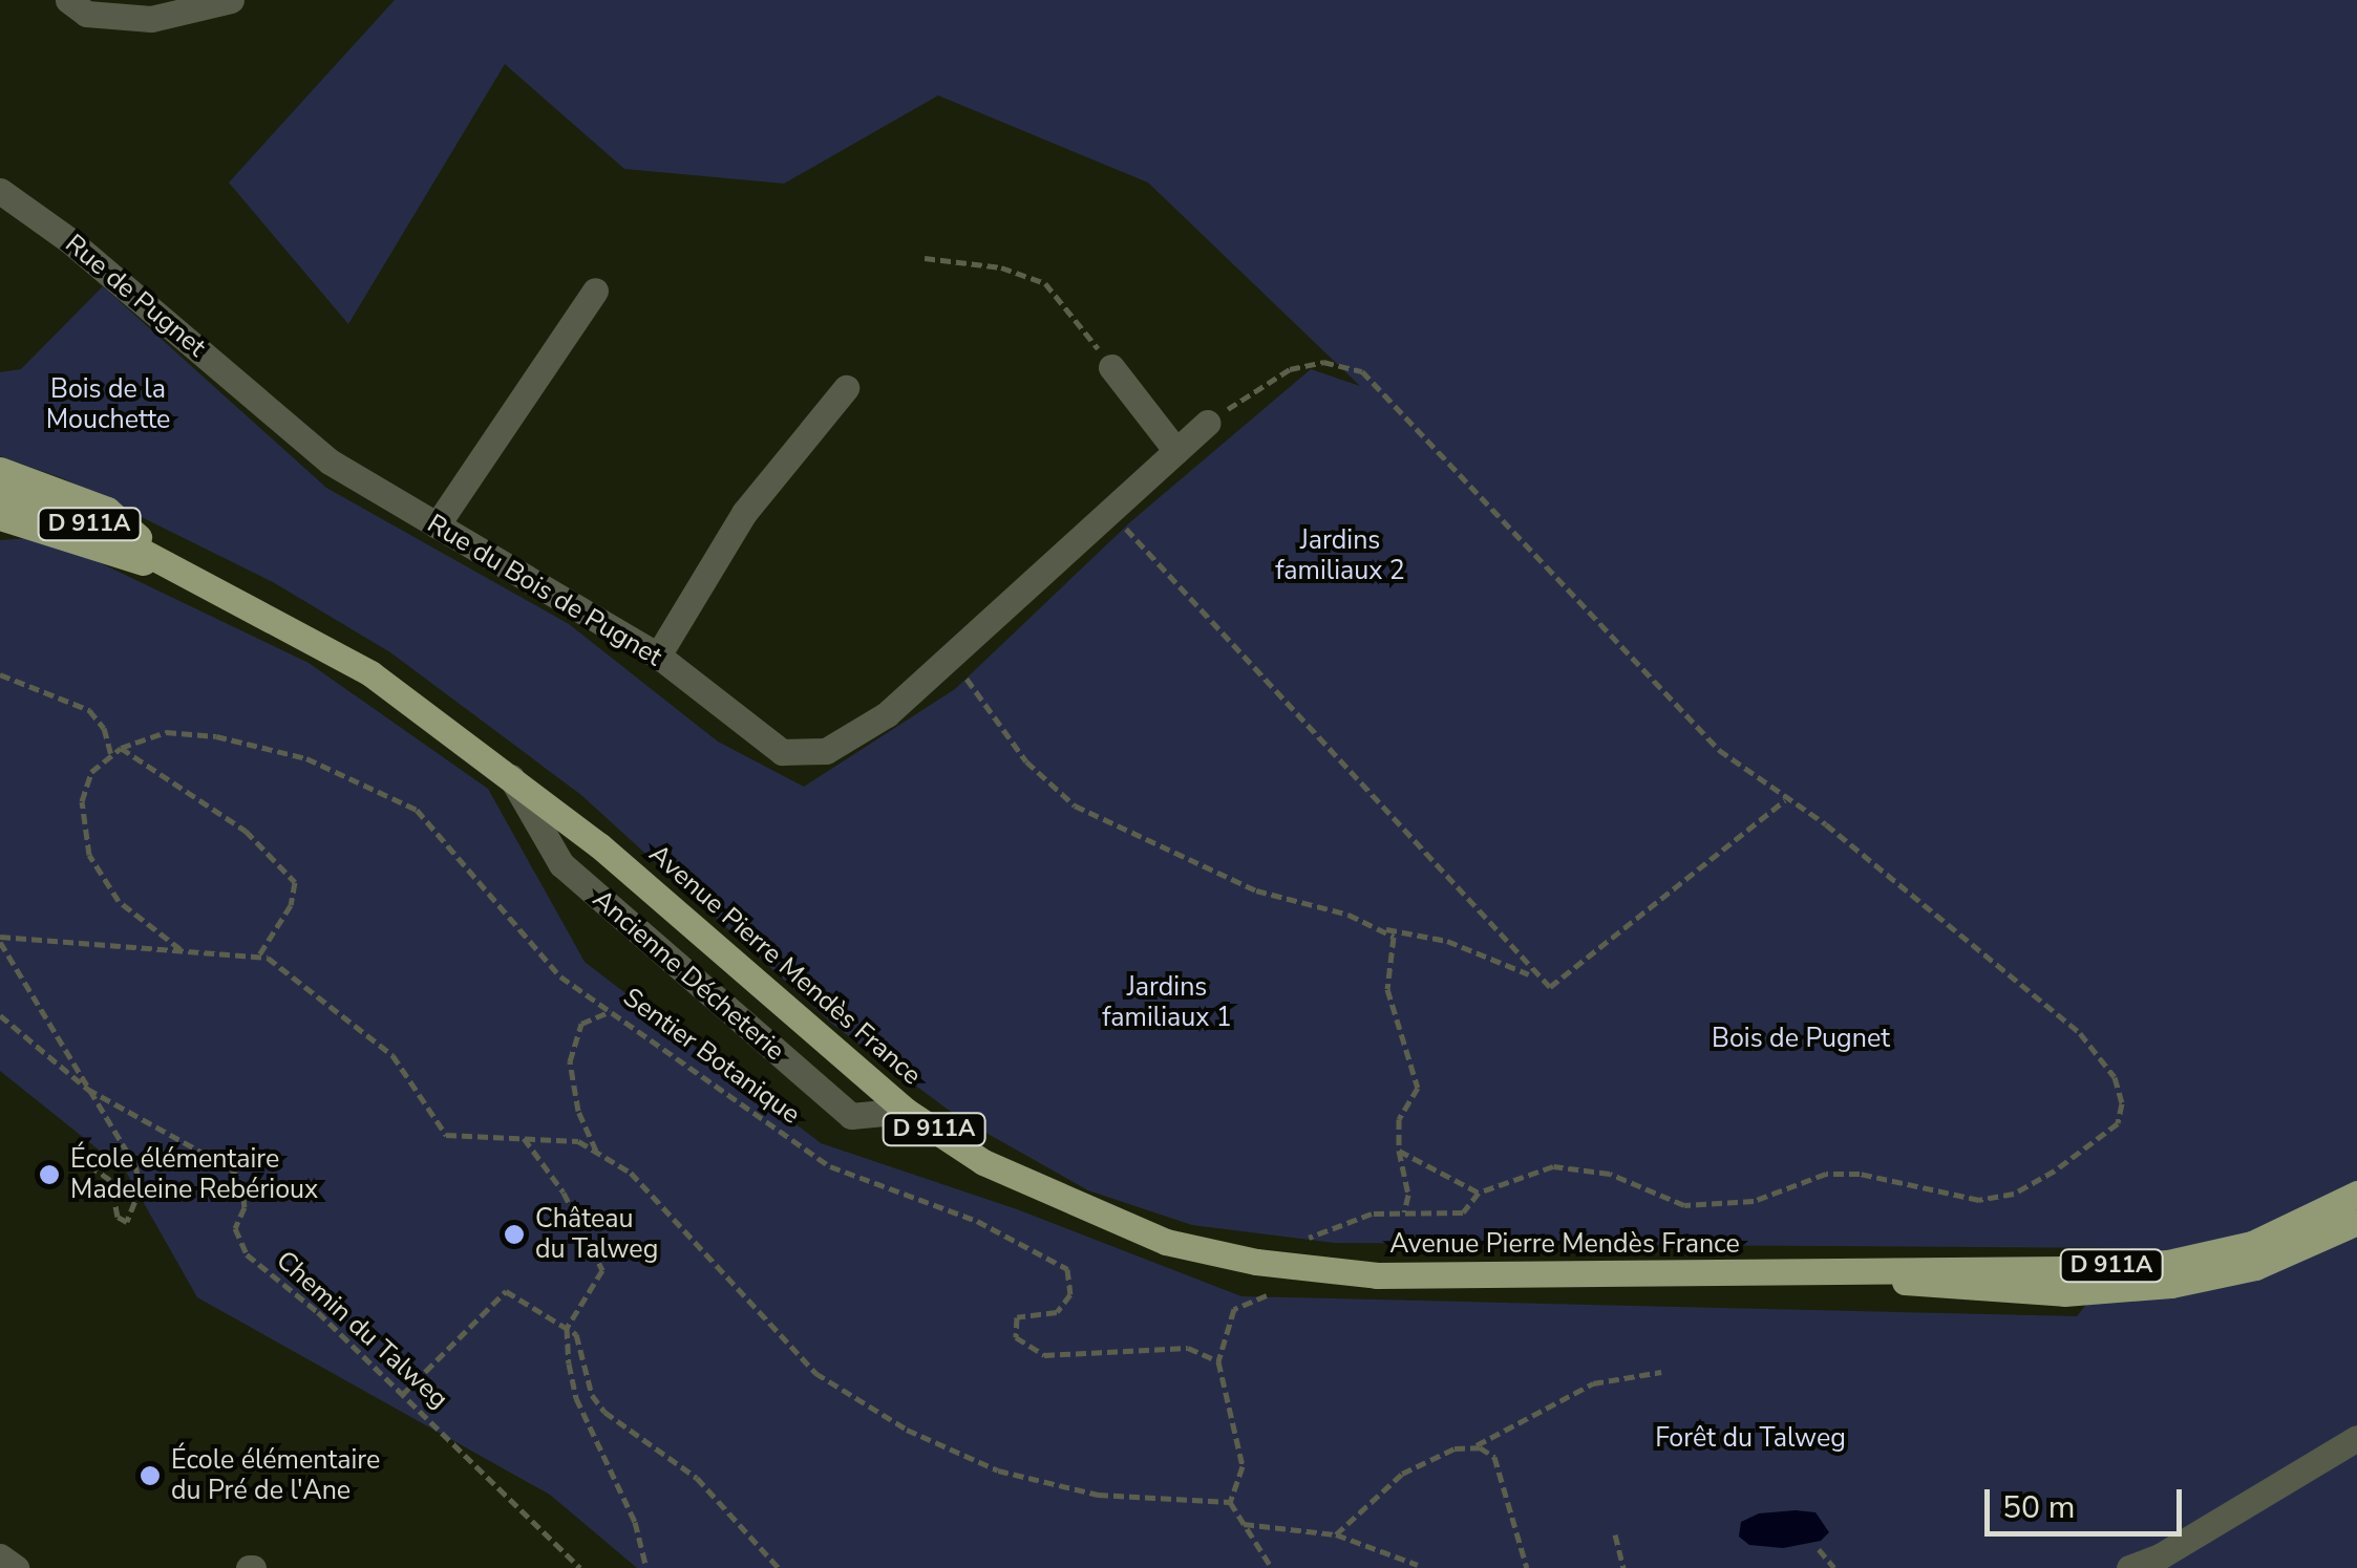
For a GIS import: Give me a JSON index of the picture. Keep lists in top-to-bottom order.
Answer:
{
  "streets": {
    "main road": ["D 911A", "Avenue Pierre Mendès France"],
    "street": ["Rue de Pugnet", "Rue du Bois de Pugnet", "Ancienne Décheterie"],
    "path": ["Sentier Botanique", "Chemin du Talweg"]
  },
  "crossings": [
    ["Rue de Pugnet", "Rue du Bois de Pugnet"],
    ["Avenue Pierre Mendès France", "Ancienne Décheterie"]
  ],
  "parks": [
    "Bois de la Mouchette",
    "Jardins familiaux 2",
    "Jardins familiaux 1",
    "Bois de Pugnet",
    "Forêt du Talweg"
  ],
  "places": ["École élémentaire Madeleine Rebérioux", "Château du Talweg", "École élémentaire du Pré de l'Ane"],
  "scale_bar": "50 m"
}
